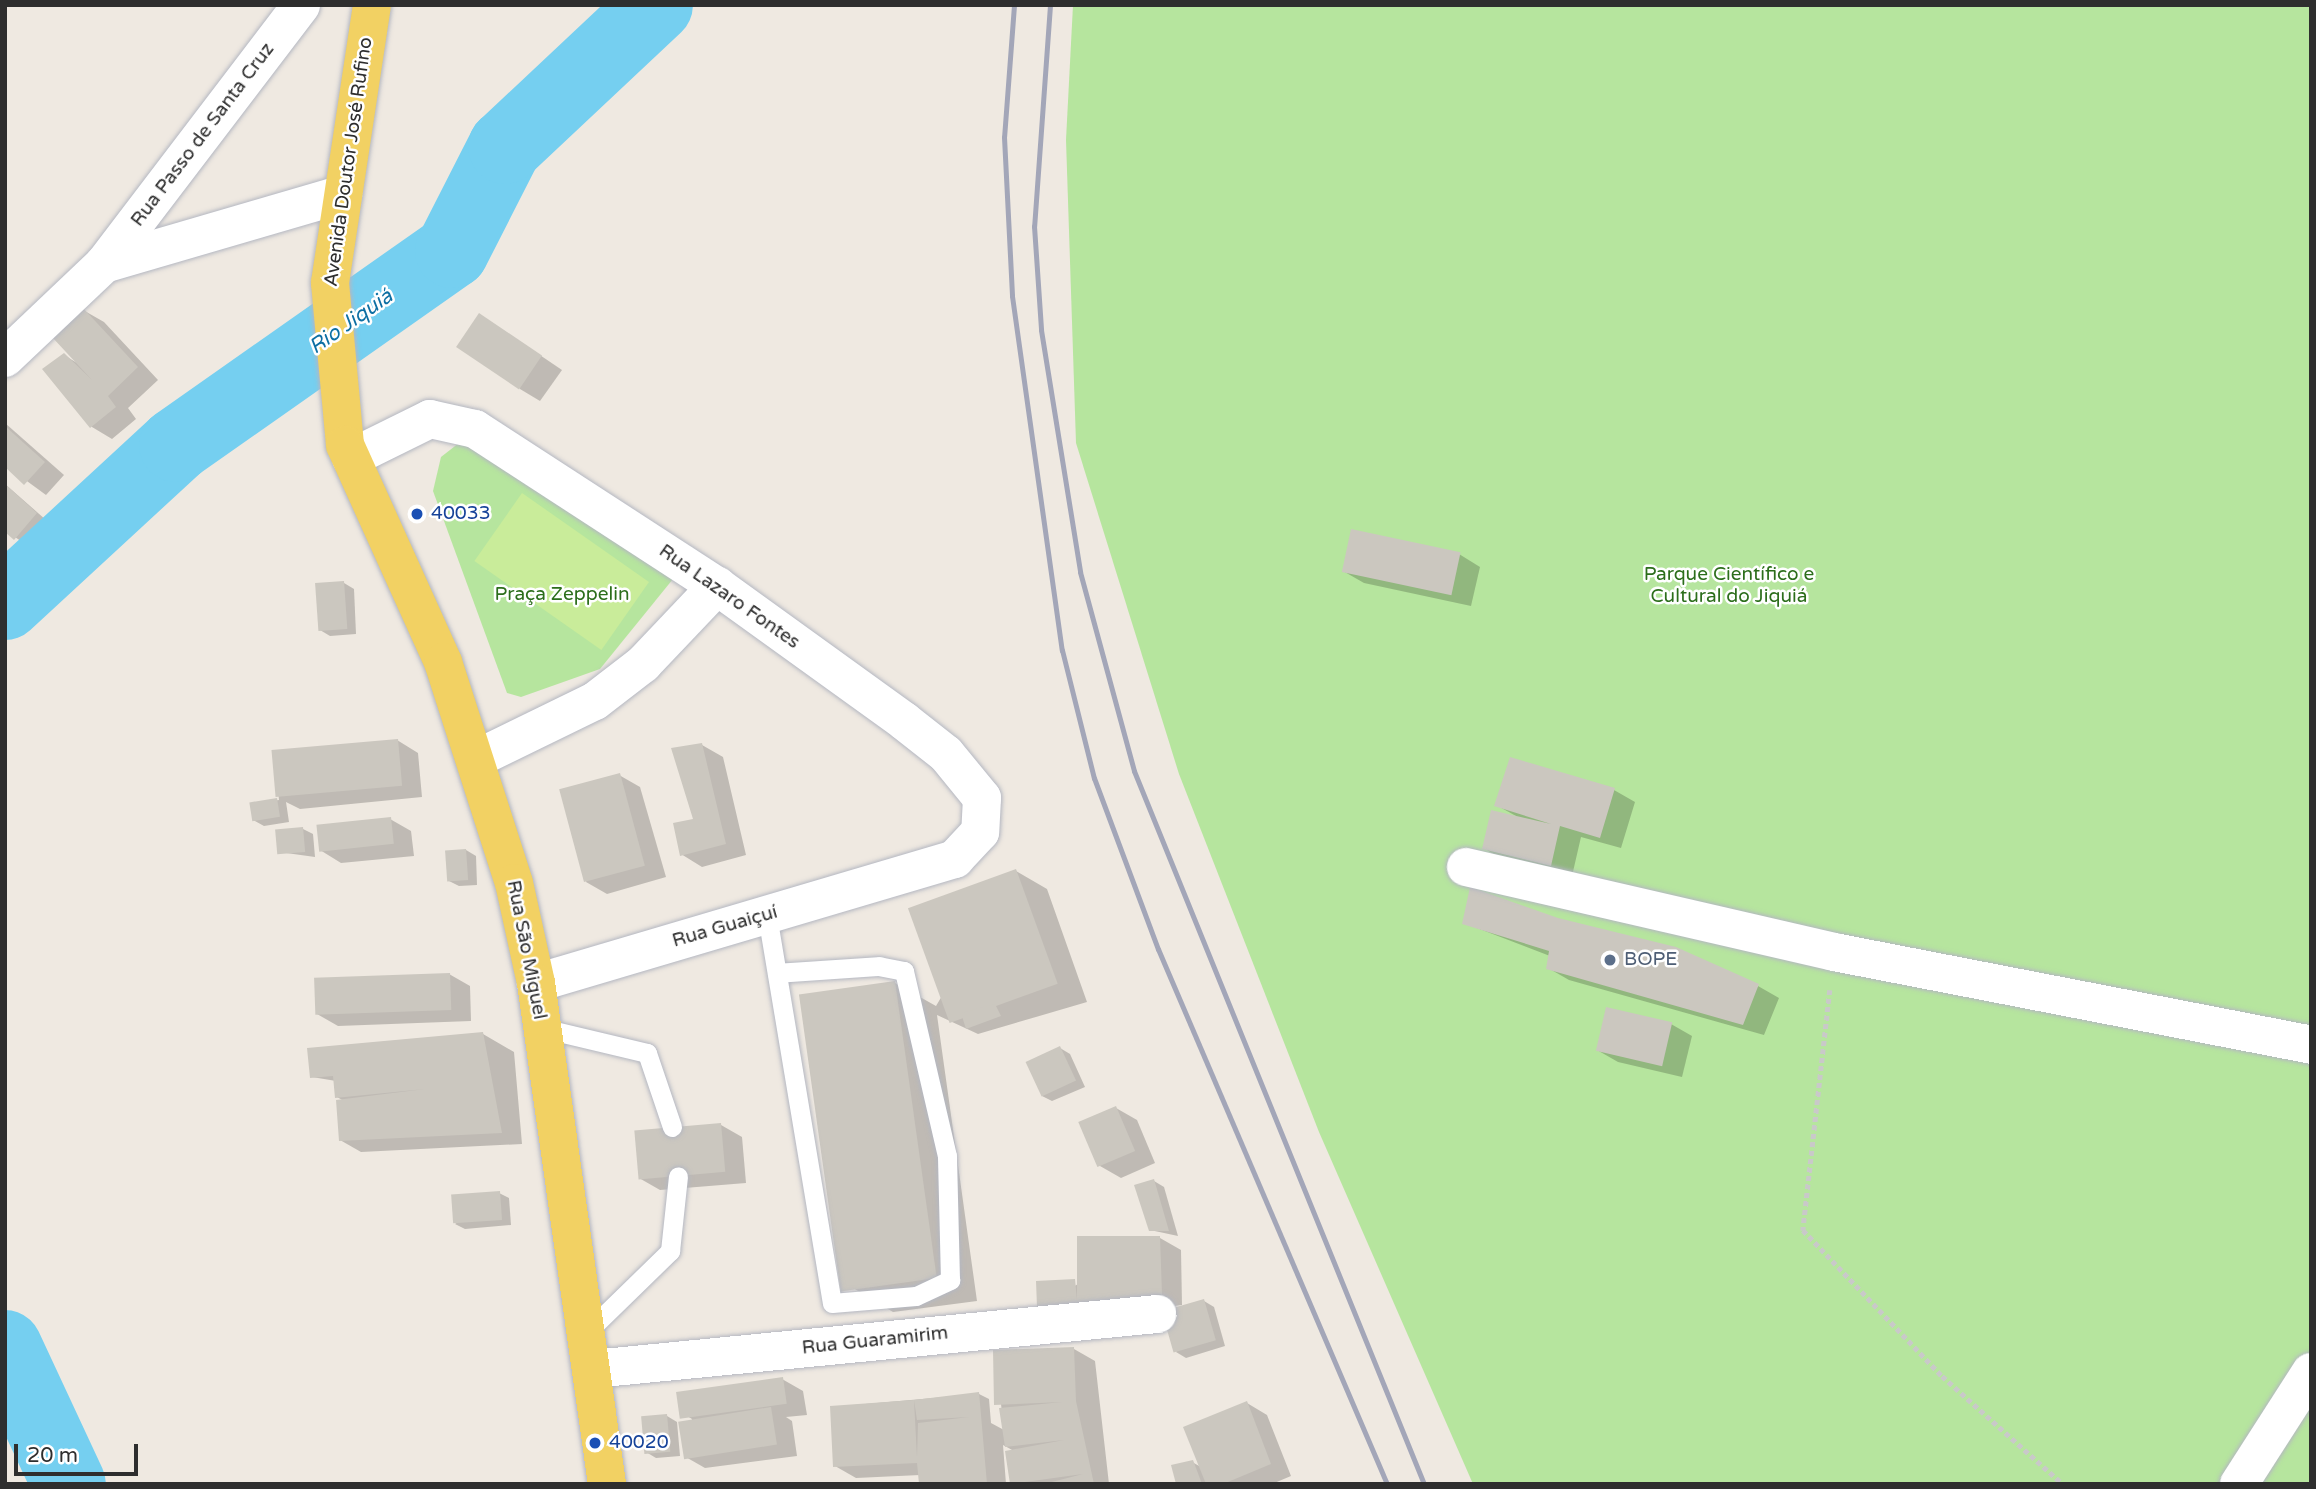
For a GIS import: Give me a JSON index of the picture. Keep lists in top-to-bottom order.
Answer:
{
  "streets": {
    "main road": ["Avenida Doutor José Rufino", "Rua São Miguel"],
    "street": [
      "Rua Passo de Santa Cruz",
      "Rua Lazaro Fontes",
      "Rua Guaiçuí",
      "Rua Guaramirim"
    ]
  },
  "crossings": [
    ["Rua Passo de Santa Cruz", "Avenida Doutor José Rufino"],
    ["Avenida Doutor José Rufino", "Rua Lazaro Fontes"],
    ["Avenida Doutor José Rufino", "Rua São Miguel"],
    ["Rua Lazaro Fontes", "Rua Guaiçuí"],
    ["Rua Lazaro Fontes", "Rua São Miguel"],
    ["Rua Guaiçuí", "Rua São Miguel"],
    ["Rua São Miguel", "Rua Guaramirim"]
  ],
  "water": ["Rio Jiquiá"],
  "parks": ["Parque Científico e Cultural do Jiquiá", "Praça Zeppelin"],
  "places": ["40033", "BOPE", "40020"],
  "scale_bar": "20 m"
}
